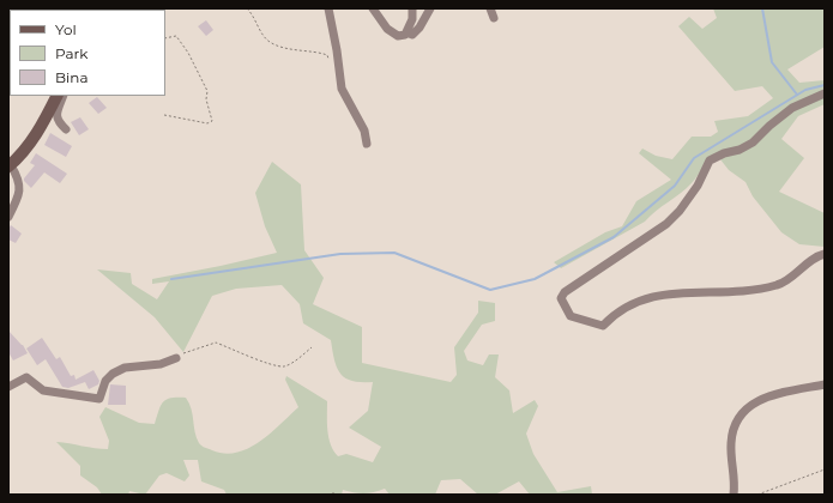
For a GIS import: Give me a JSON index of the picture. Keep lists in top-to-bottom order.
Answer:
{
  "legend": ["Yol", "Park", "Bina"]
}
